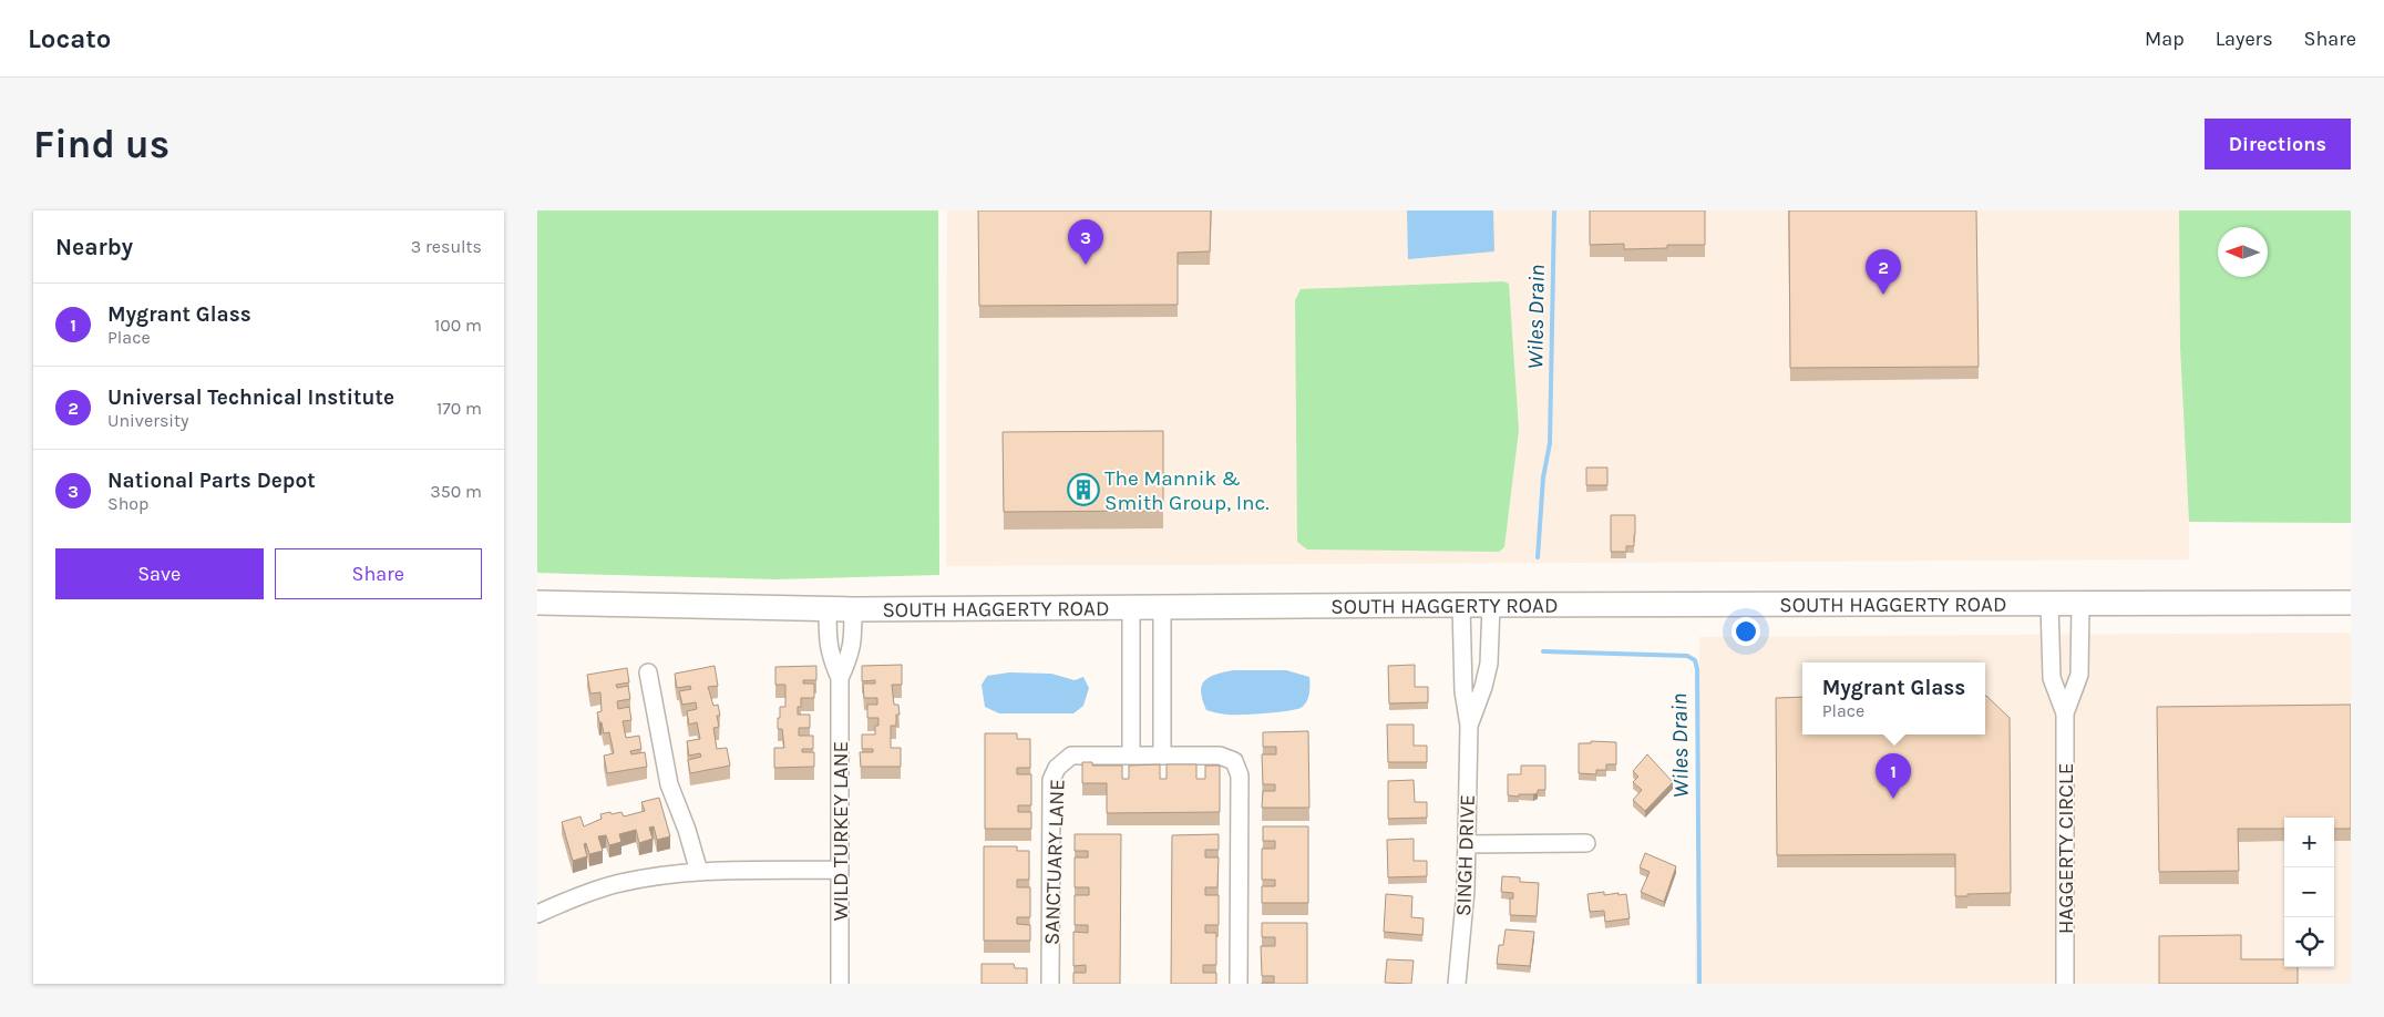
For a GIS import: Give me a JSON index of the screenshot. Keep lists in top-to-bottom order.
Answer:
{
  "streets": {
    "main road": ["SOUTH HAGGERTY ROAD"],
    "street": [
      "WILD TURKEY LANE",
      "HAGGERTY CIRCLE",
      "SINGH DRIVE",
      "SANCTUARY LANE"
    ]
  },
  "crossings": [
    ["SOUTH HAGGERTY ROAD", "WILD TURKEY LANE"],
    ["SOUTH HAGGERTY ROAD", "HAGGERTY CIRCLE"],
    ["SOUTH HAGGERTY ROAD", "SINGH DRIVE"]
  ],
  "water": ["Wiles Drain"],
  "places": {
    "building": ["The Mannik & Smith Group, Inc."]
  },
  "north": "left",
  "page": {
    "header": "Locato",
    "nav": ["Map", "Layers", "Share"],
    "buttons": [
      "Directions",
      ["Save", "Share"]
    ],
    "title": "Find us",
    "heading": ["Nearby", "3 results"],
    "pins": ["3", "2", "1"],
    "list": [
      {
        "mark": "1",
        "name": "Mygrant Glass",
        "note": "Place",
        "value": "100 m"
      },
      {
        "mark": "2",
        "name": "Universal Technical Institute",
        "note": "University",
        "value": "170 m"
      },
      {
        "mark": "3",
        "name": "National Parts Depot",
        "note": "Shop",
        "value": "350 m"
      }
    ],
    "popup": ["Mygrant Glass", "Place"],
    "map_buttons": ["+", "−"]
  }
}
